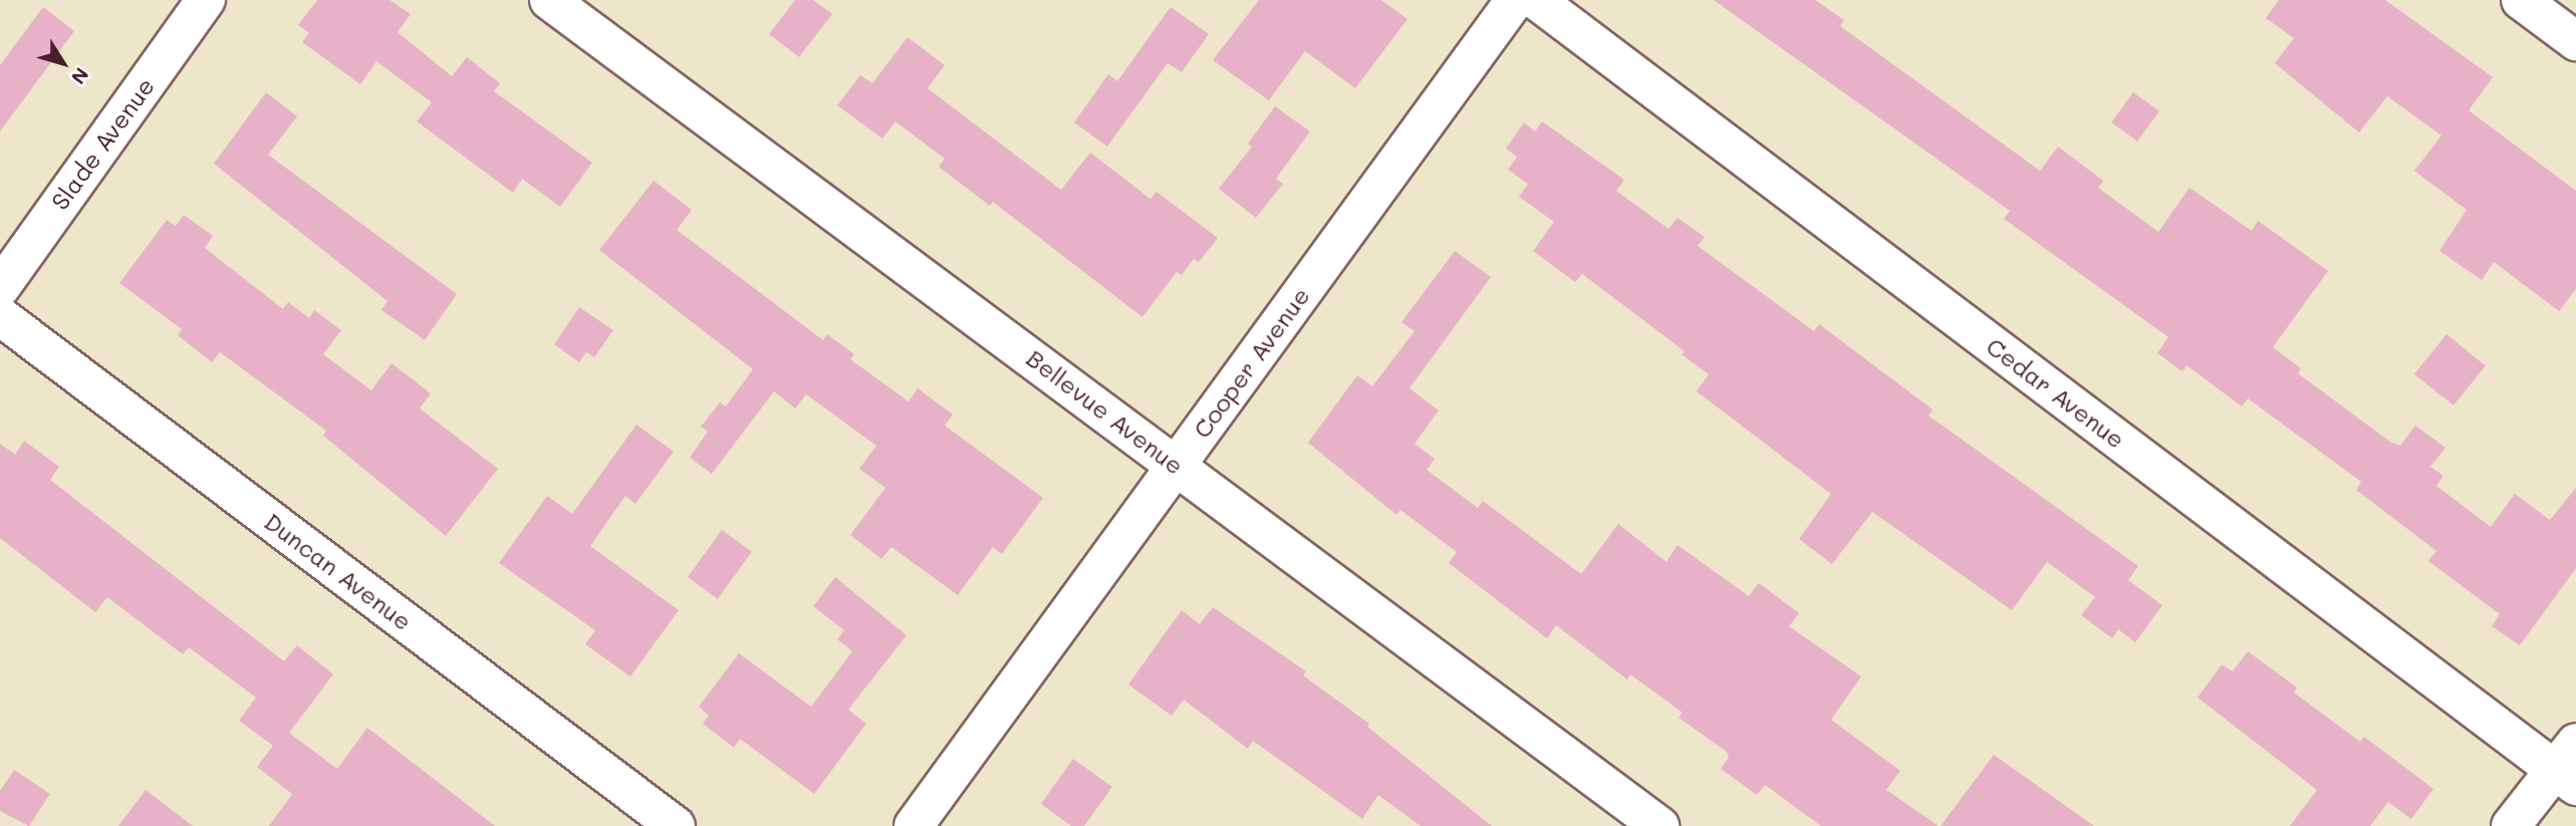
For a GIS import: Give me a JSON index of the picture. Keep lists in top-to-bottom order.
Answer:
{
  "streets": {
    "street": [
      "Slade Avenue",
      "Cooper Avenue",
      "Cedar Avenue",
      "Bellevue Avenue",
      "Duncan Avenue"
    ]
  },
  "crossings": [
    ["Cooper Avenue", "Bellevue Avenue"]
  ],
  "north": "bottom right"
}
